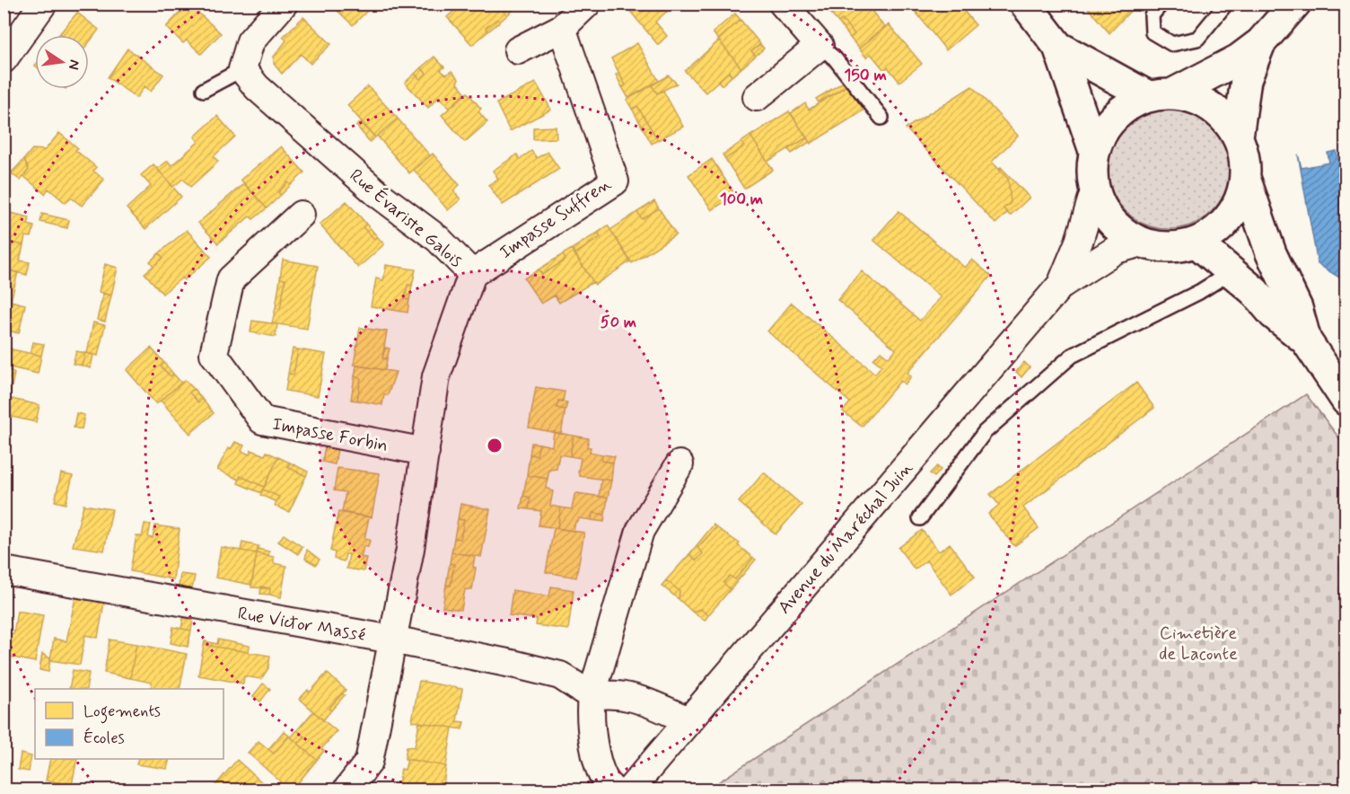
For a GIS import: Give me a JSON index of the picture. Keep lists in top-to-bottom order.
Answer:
{
  "streets": {
    "street": [
      "Rue Évariste Galois",
      "Impasse Suffren",
      "Impasse Forbin",
      "Avenue du Maréchal Juin",
      "Rue Victor Massé"
    ]
  },
  "crossings": [
    ["Rue Évariste Galois", "Impasse Suffren"],
    ["Rue Évariste Galois", "Impasse Forbin"],
    ["Rue Évariste Galois", "Rue Victor Massé"]
  ],
  "parks": ["Cimetière de Laconte"],
  "legend": ["Logements", "Écoles"],
  "north": "right",
  "rings": ["150 m", "100 m", "50 m"]
}
